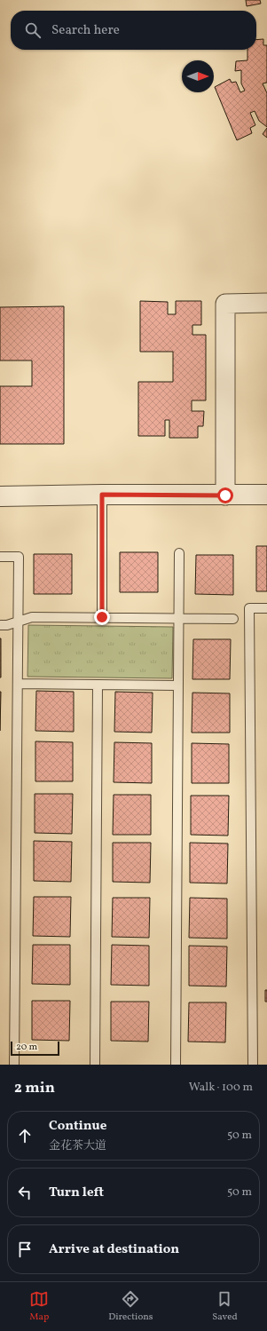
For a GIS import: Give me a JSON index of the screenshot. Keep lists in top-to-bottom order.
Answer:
{
  "scale_bar": "20 m",
  "north": "right",
  "page": {
    "search": "Search here",
    "scale": "20 m",
    "heading": ["2 min", "Walk · 100 m"],
    "list": [
      ["Continue", "金花茶大道", "50 m"],
      ["Turn left", "50 m"],
      "Arrive at destination"
    ],
    "nav": ["Map", "Directions", "Saved"]
  }
}
